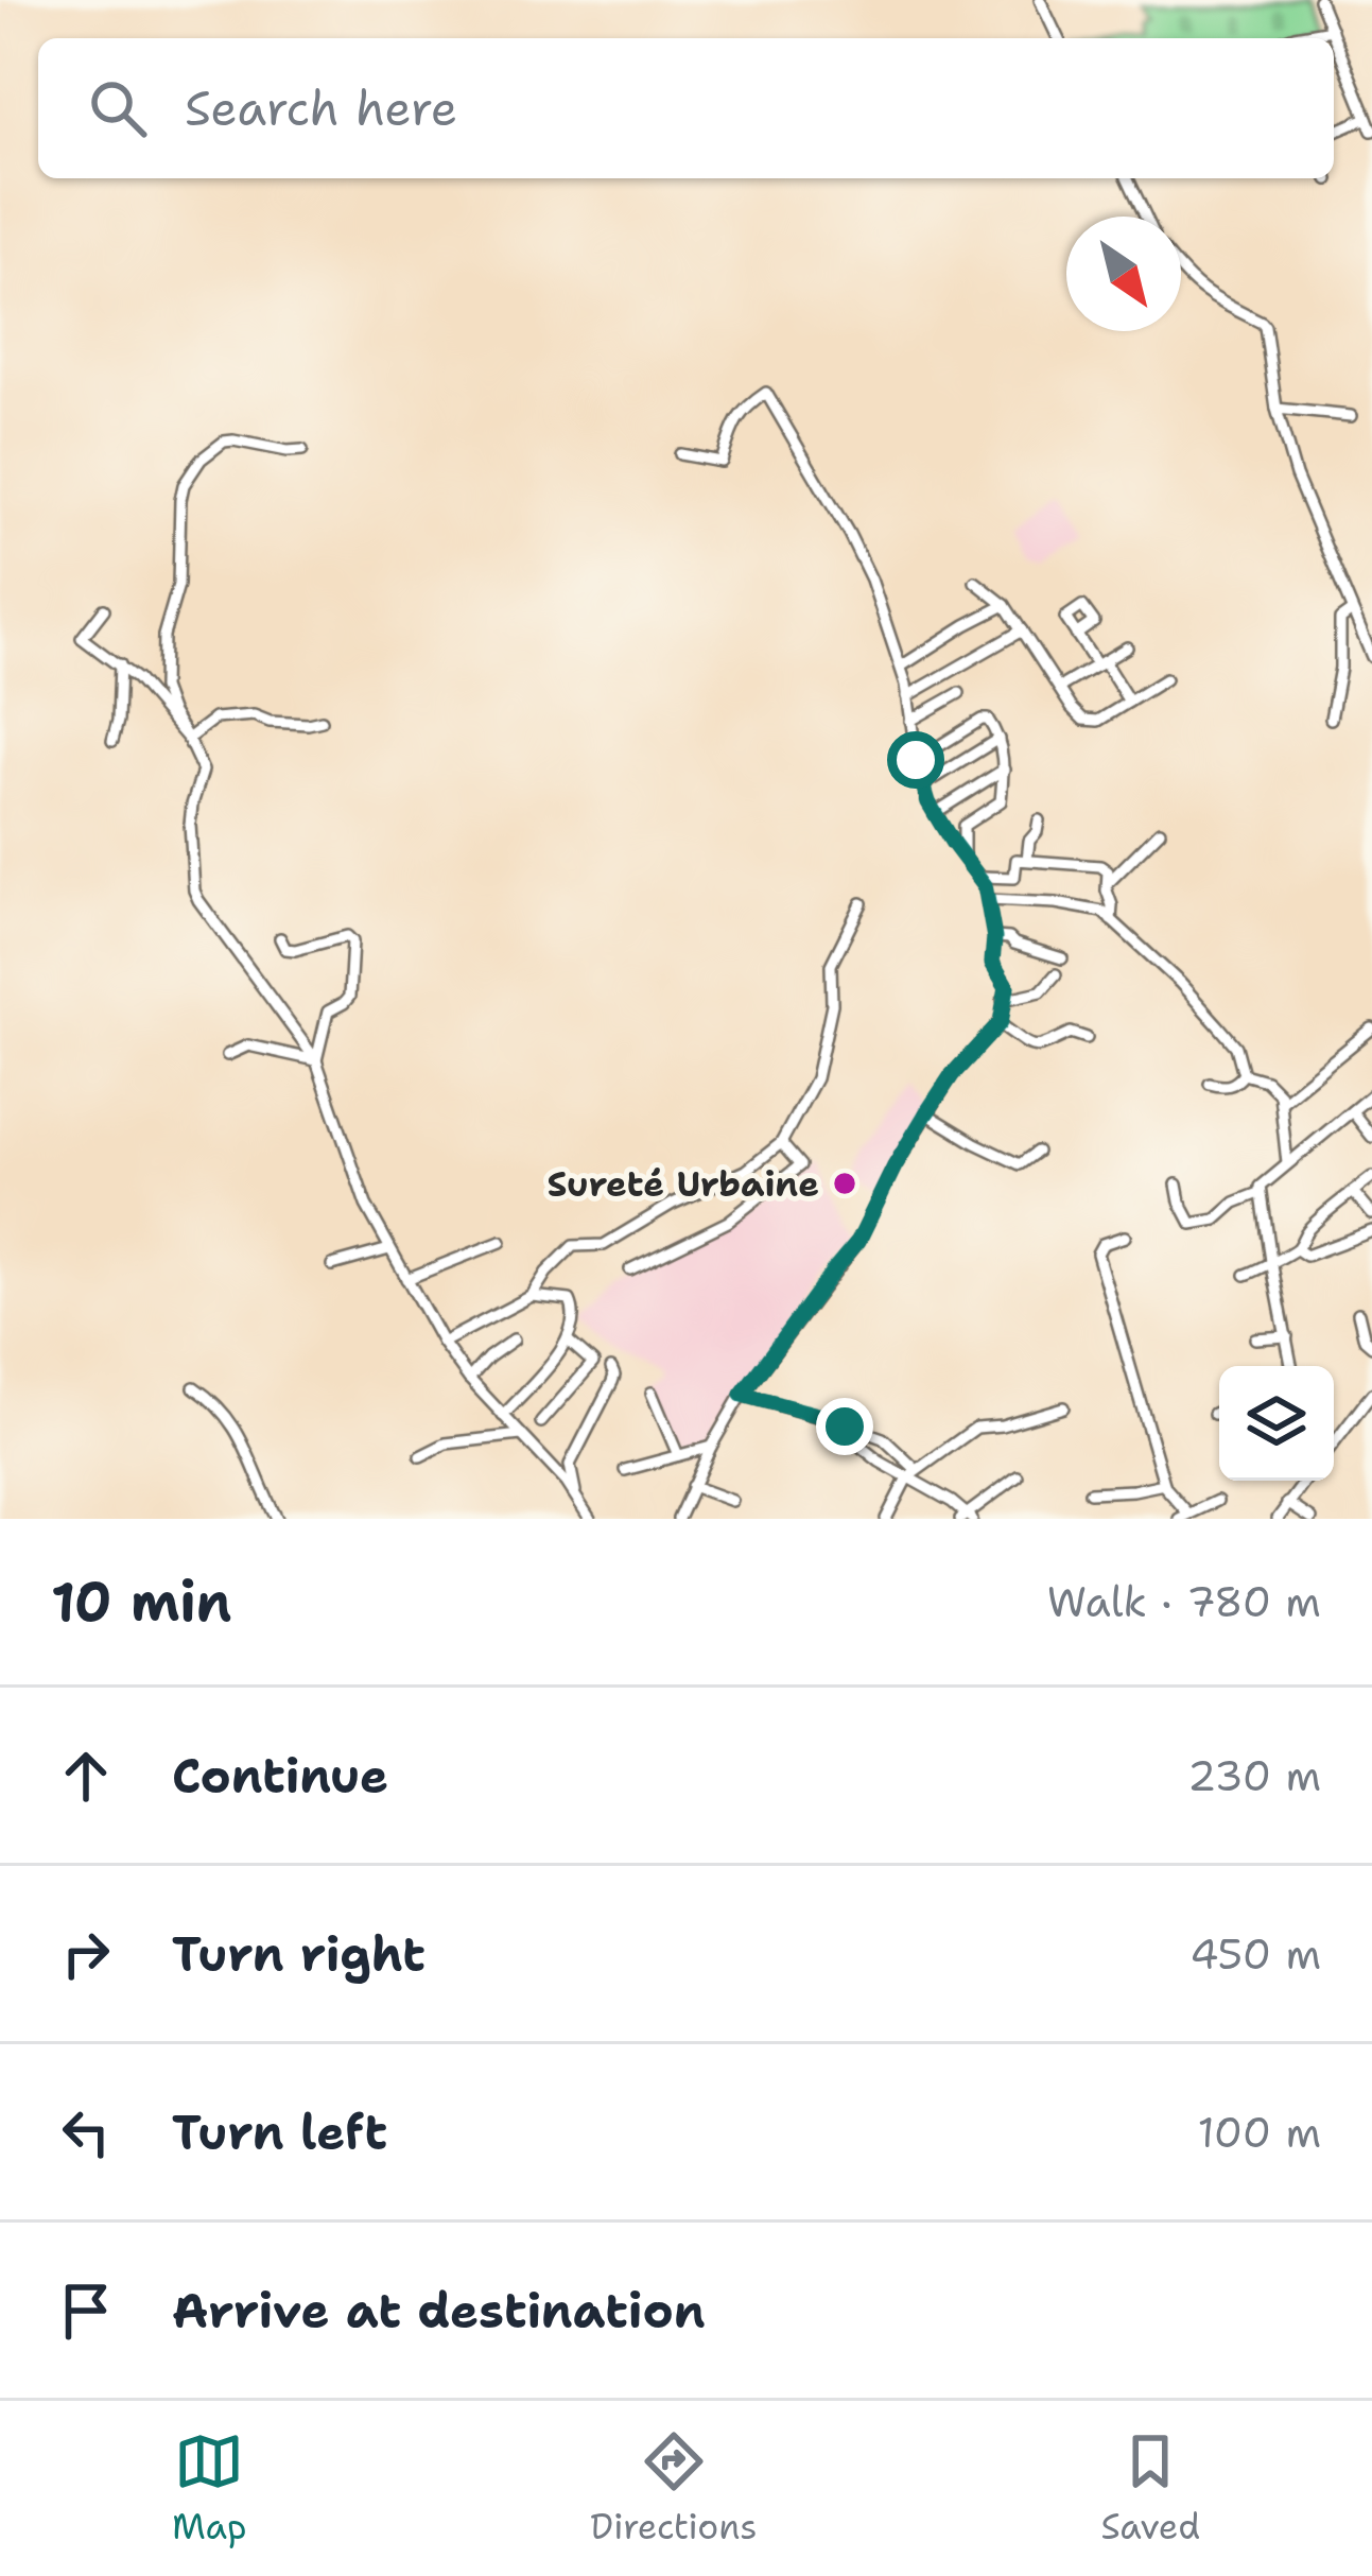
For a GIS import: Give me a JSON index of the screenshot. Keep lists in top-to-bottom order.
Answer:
{
  "places": ["Sureté Urbaine"],
  "north": "bottom right",
  "page": {
    "search": "Search here",
    "heading": ["10 min", "Walk · 780 m"],
    "list": [
      ["Continue", "230 m"],
      ["Turn right", "450 m"],
      ["Turn left", "100 m"],
      "Arrive at destination"
    ],
    "nav": ["Map", "Directions", "Saved"]
  }
}
